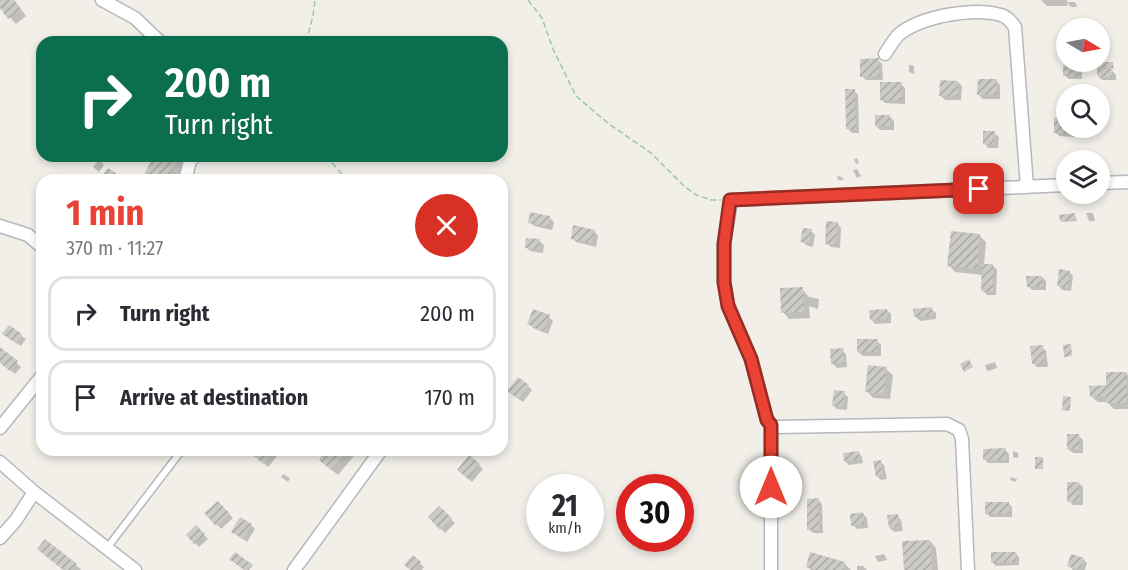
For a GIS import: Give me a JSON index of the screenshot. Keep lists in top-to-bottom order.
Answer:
{
  "north": "right",
  "page": {
    "turn": ["200 m", "Turn right"],
    "heading": ["1 min", "370 m · 11:27"],
    "list": [
      {
        "name": "Turn right",
        "value": "200 m"
      },
      {
        "name": "Arrive at destination",
        "value": "170 m"
      }
    ],
    "speed": "21 km/h",
    "limit": "30"
  }
}
